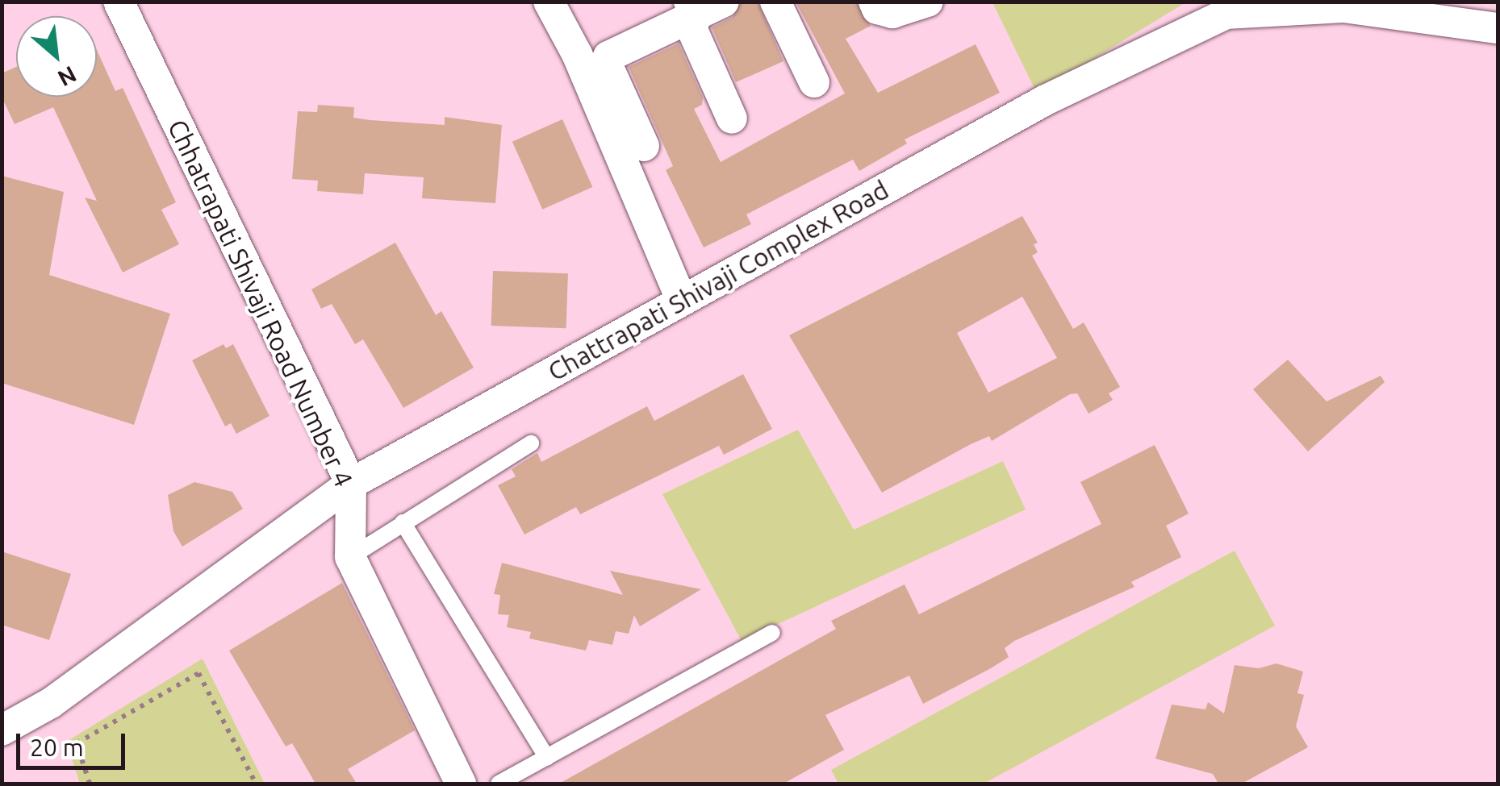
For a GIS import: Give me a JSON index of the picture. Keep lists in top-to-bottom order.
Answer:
{
  "streets": {
    "street": ["Chattrapati Shivaji Complex Road", "Chhatrapati Shivaji Road Number 4"]
  },
  "crossings": [
    ["Chattrapati Shivaji Complex Road", "Chhatrapati Shivaji Road Number 4"]
  ],
  "scale_bar": "20 m",
  "north": "bottom right"
}
